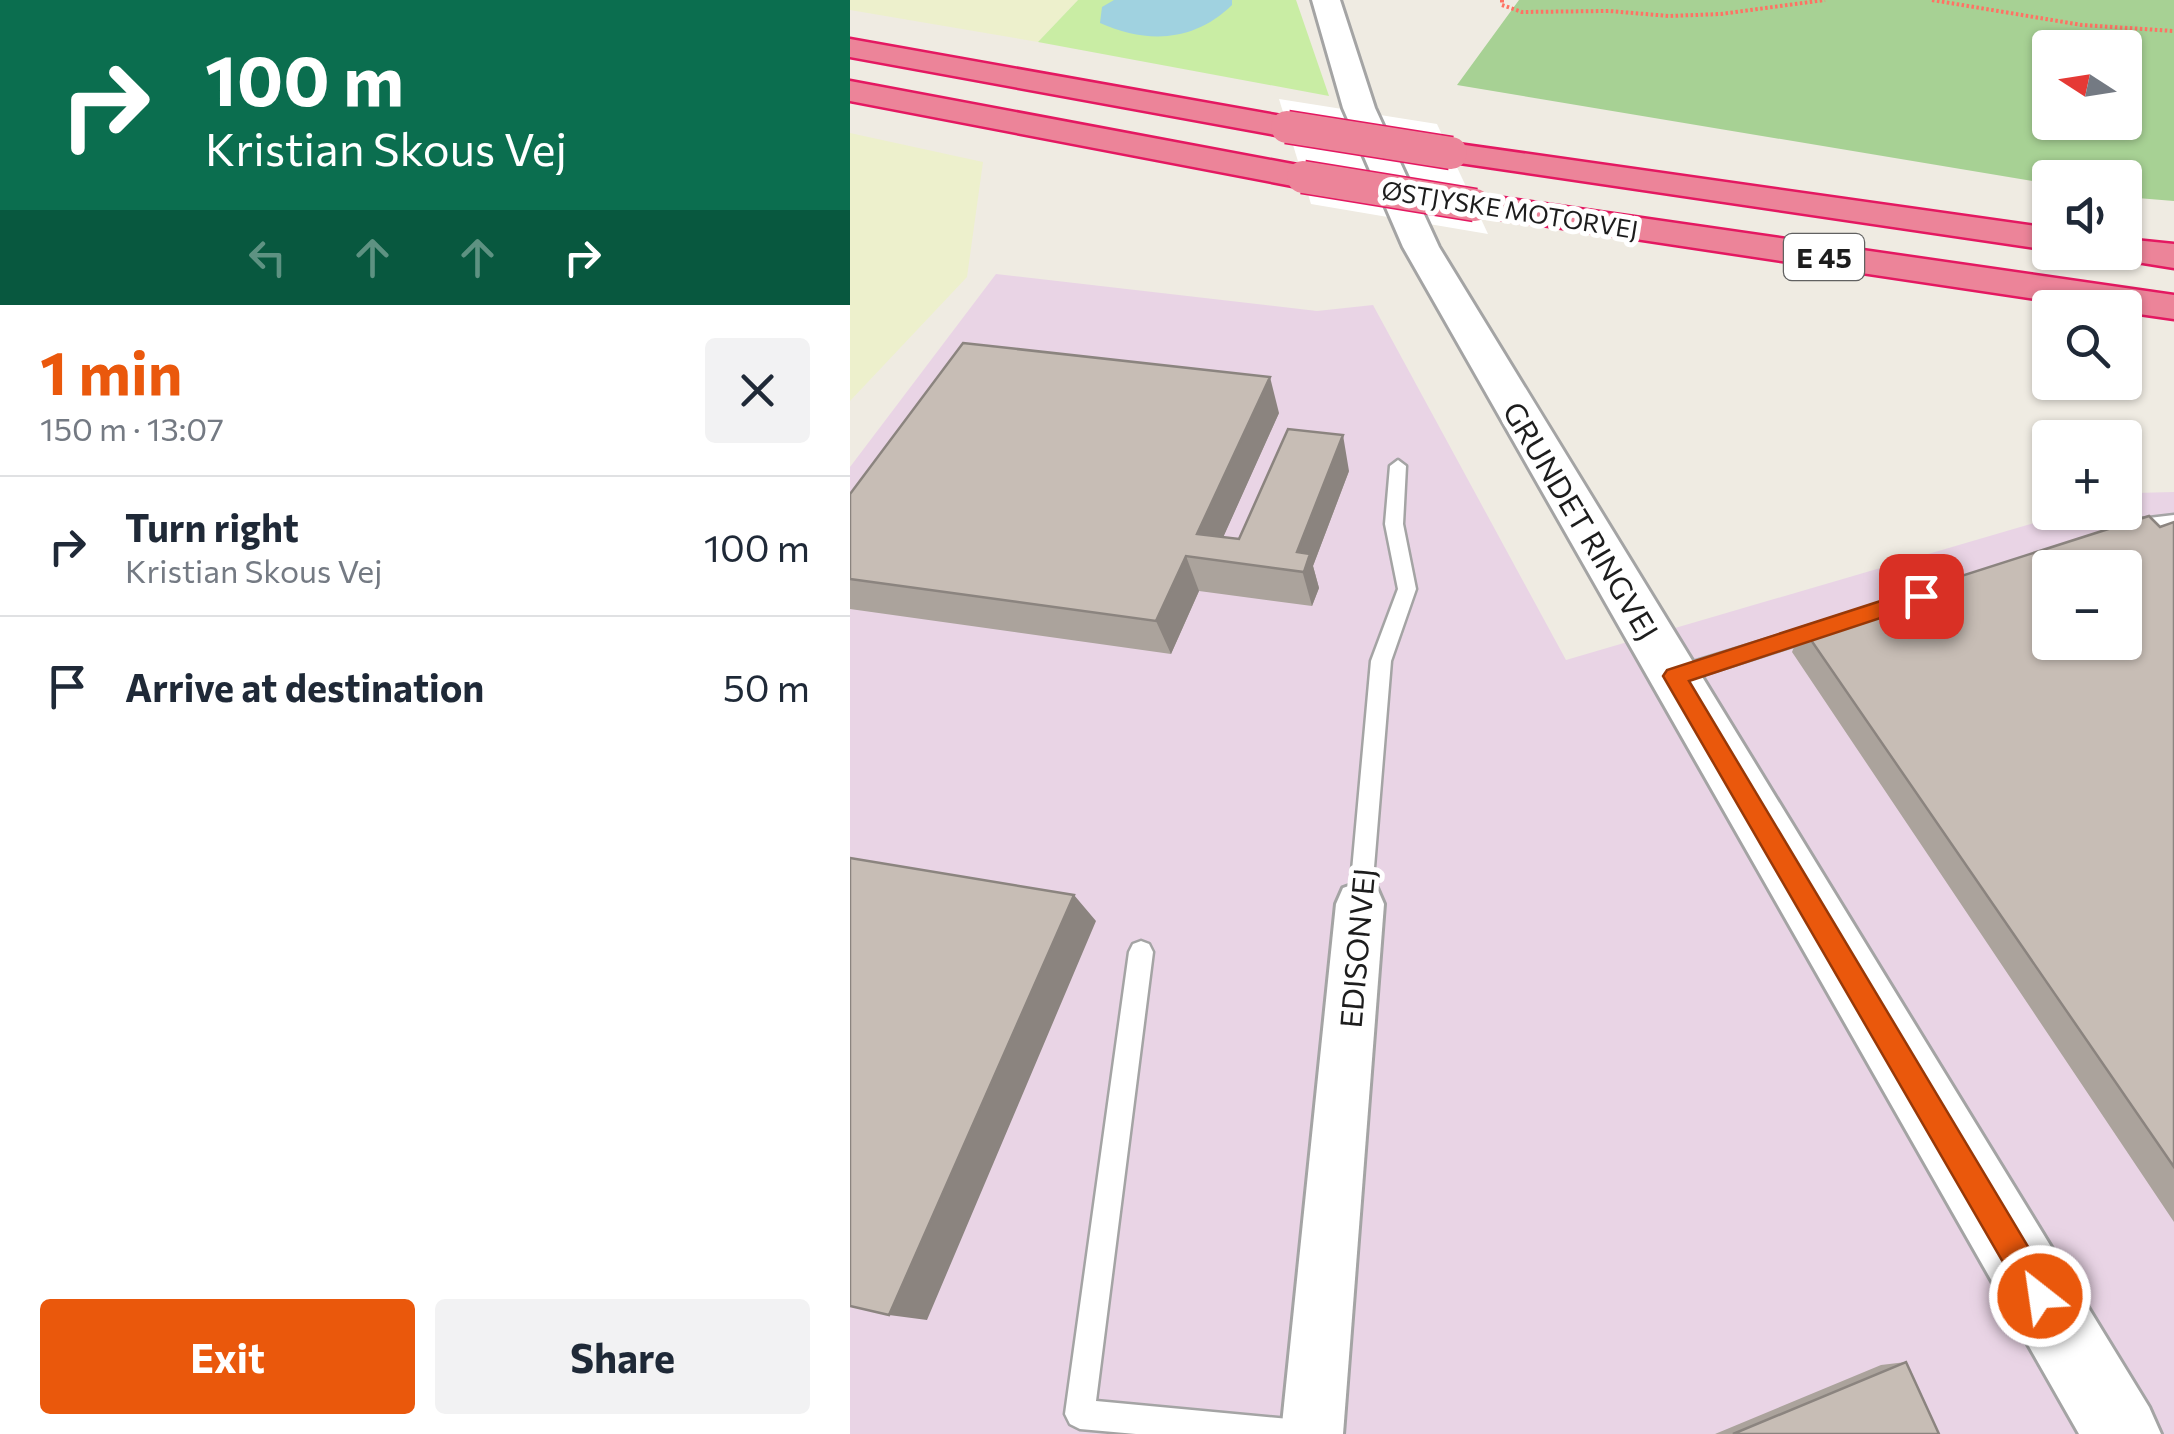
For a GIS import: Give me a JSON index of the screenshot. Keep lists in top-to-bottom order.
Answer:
{
  "streets": {
    "highway": ["ØSTJYSKE MOTORVEJ", "E 45"],
    "street": ["GRUNDET RINGVEJ", "EDISONVEJ"]
  },
  "north": "left",
  "page": {
    "turn": ["100 m", "Kristian Skous Vej"],
    "map_buttons": ["+", "−"],
    "heading": ["1 min", "150 m · 13:07"],
    "list": [
      {
        "name": "Turn right",
        "note": "Kristian Skous Vej",
        "value": "100 m"
      },
      {
        "name": "Arrive at destination",
        "value": "50 m"
      }
    ],
    "buttons": ["Exit", "Share"]
  }
}
